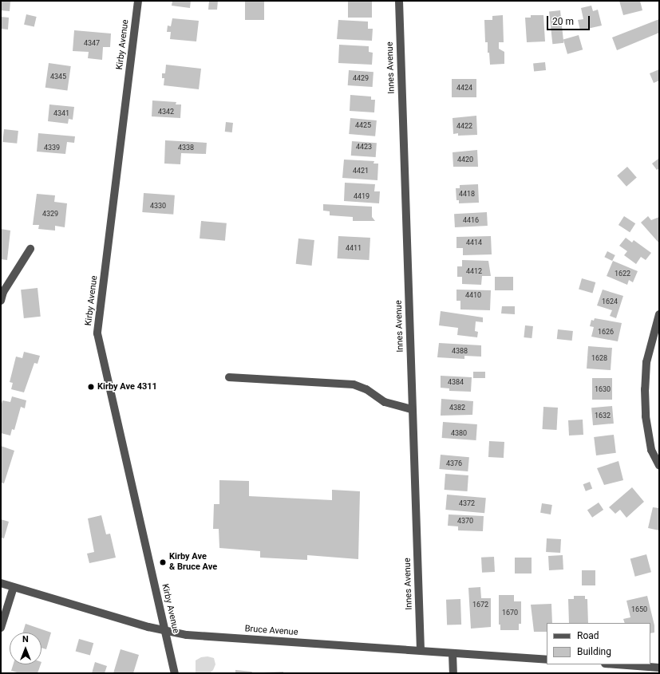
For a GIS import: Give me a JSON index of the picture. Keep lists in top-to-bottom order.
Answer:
{
  "streets": {
    "street": ["Kirby Avenue", "Innes Avenue", "Bruce Avenue"]
  },
  "crossings": [
    ["Kirby Avenue", "Bruce Avenue"],
    ["Innes Avenue", "Bruce Avenue"]
  ],
  "places": ["Kirby Ave 4311", "Kirby Ave & Bruce Ave"],
  "house_numbers": [
    "4347",
    "4345",
    "4429",
    "4424",
    "4342",
    "4341",
    "4425",
    "4422",
    "4423",
    "4339",
    "4338",
    "4420",
    "4421",
    "4418",
    "4419",
    "4330",
    "4329",
    "4416",
    "4414",
    "4411",
    "4412",
    "1622",
    "4410",
    "1624",
    "1626",
    "4388",
    "1628",
    "4384",
    "1630",
    "4382",
    "1632",
    "4380",
    "4376",
    "4372",
    "4370",
    "1672",
    "1650",
    "1670"
  ],
  "legend": ["Road", "Building"],
  "scale_bar": "20 m",
  "north": "top"
}
